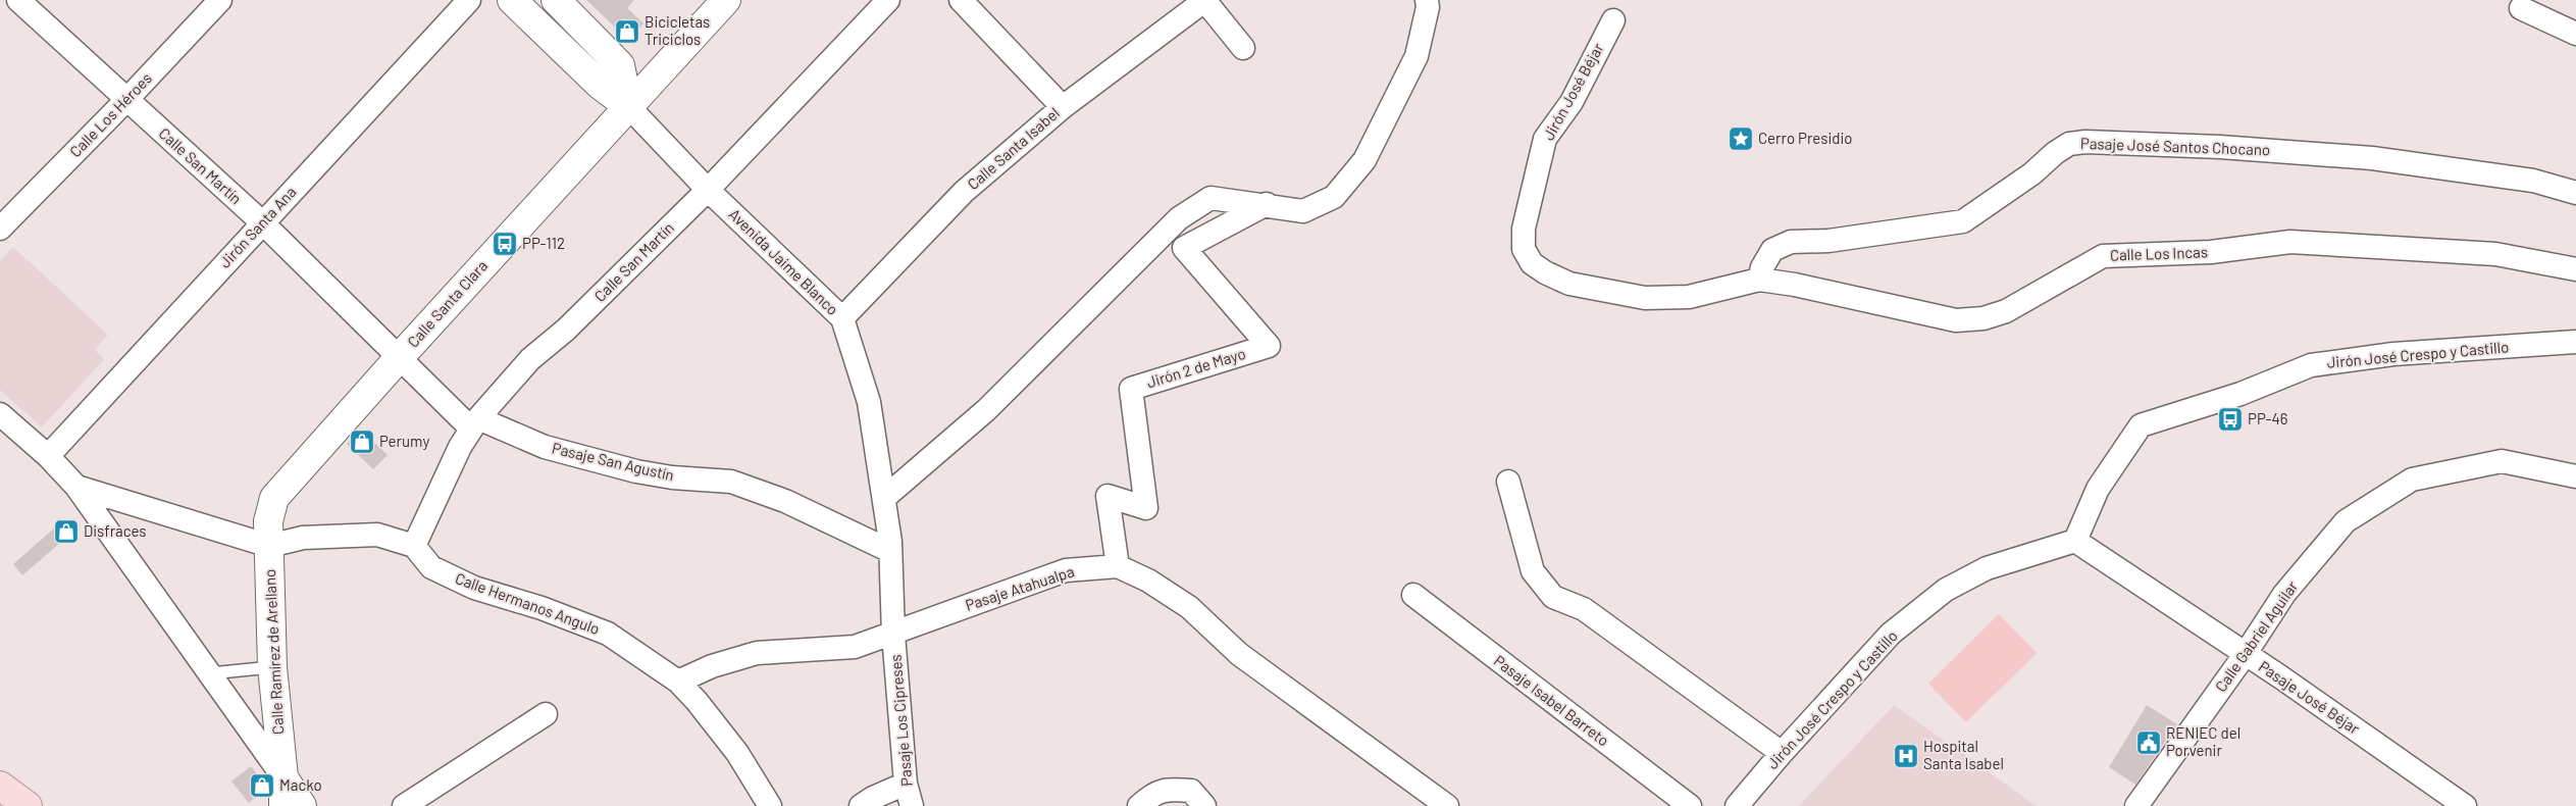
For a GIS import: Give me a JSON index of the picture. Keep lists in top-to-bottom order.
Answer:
{
  "streets": {
    "main road": ["Avenida Jaime Blanco", "Calle Santa Clara", "Calle Ramírez de Arellano"],
    "street": [
      "Jirón José Béjar",
      "Calle Los Héroes",
      "Pasaje José Santos Chocano",
      "Calle Santa Isabel",
      "Calle San Martín",
      "Jirón Santa Ana",
      "Calle Los Incas",
      "Jirón José Crespo y Castillo",
      "Jirón 2 de Mayo",
      "Pasaje San Agustín",
      "Pasaje Atahualpa",
      "Calle Hermanos Angulo",
      "Calle Gabriel Aguilar",
      "Pasaje José Béjar",
      "Pasaje Isabel Barreto",
      "Pasaje Los Cipreses"
    ]
  },
  "crossings": [
    ["Jirón José Béjar", "Pasaje José Santos Chocano"],
    ["Jirón José Béjar", "Calle Los Incas"],
    ["Calle Los Héroes", "Calle San Martín"],
    ["Pasaje José Santos Chocano", "Calle Los Incas"],
    ["Calle Santa Isabel", "Avenida Jaime Blanco"],
    ["Calle San Martín", "Jirón Santa Ana"],
    ["Calle San Martín", "Avenida Jaime Blanco"],
    ["Calle San Martín", "Calle Santa Clara"],
    ["Calle San Martín", "Pasaje San Agustín"],
    ["Calle San Martín", "Calle Hermanos Angulo"],
    ["Avenida Jaime Blanco", "Calle Santa Clara"],
    ["Avenida Jaime Blanco", "Pasaje San Agustín"],
    ["Avenida Jaime Blanco", "Pasaje Atahualpa"],
    ["Avenida Jaime Blanco", "Pasaje Los Cipreses"],
    ["Calle Santa Clara", "Pasaje San Agustín"],
    ["Calle Santa Clara", "Calle Ramírez de Arellano"],
    ["Jirón José Crespo y Castillo", "Pasaje José Béjar"],
    ["Jirón 2 de Mayo", "Pasaje Atahualpa"],
    ["Pasaje Atahualpa", "Calle Hermanos Angulo"],
    ["Pasaje Atahualpa", "Pasaje Los Cipreses"],
    ["Calle Gabriel Aguilar", "Pasaje José Béjar"]
  ],
  "places": {
    "shop": [
      "Bicicletas Triciclos",
      "Perumy",
      "Disfraces",
      "Macko"
    ],
    "place": ["Cerro Presidio"],
    "bus stop": ["PP-112", "PP-46"],
    "public building": ["RENIEC del Porvenir"],
    "hospital": ["Hospital Santa Isabel"]
  }
}
